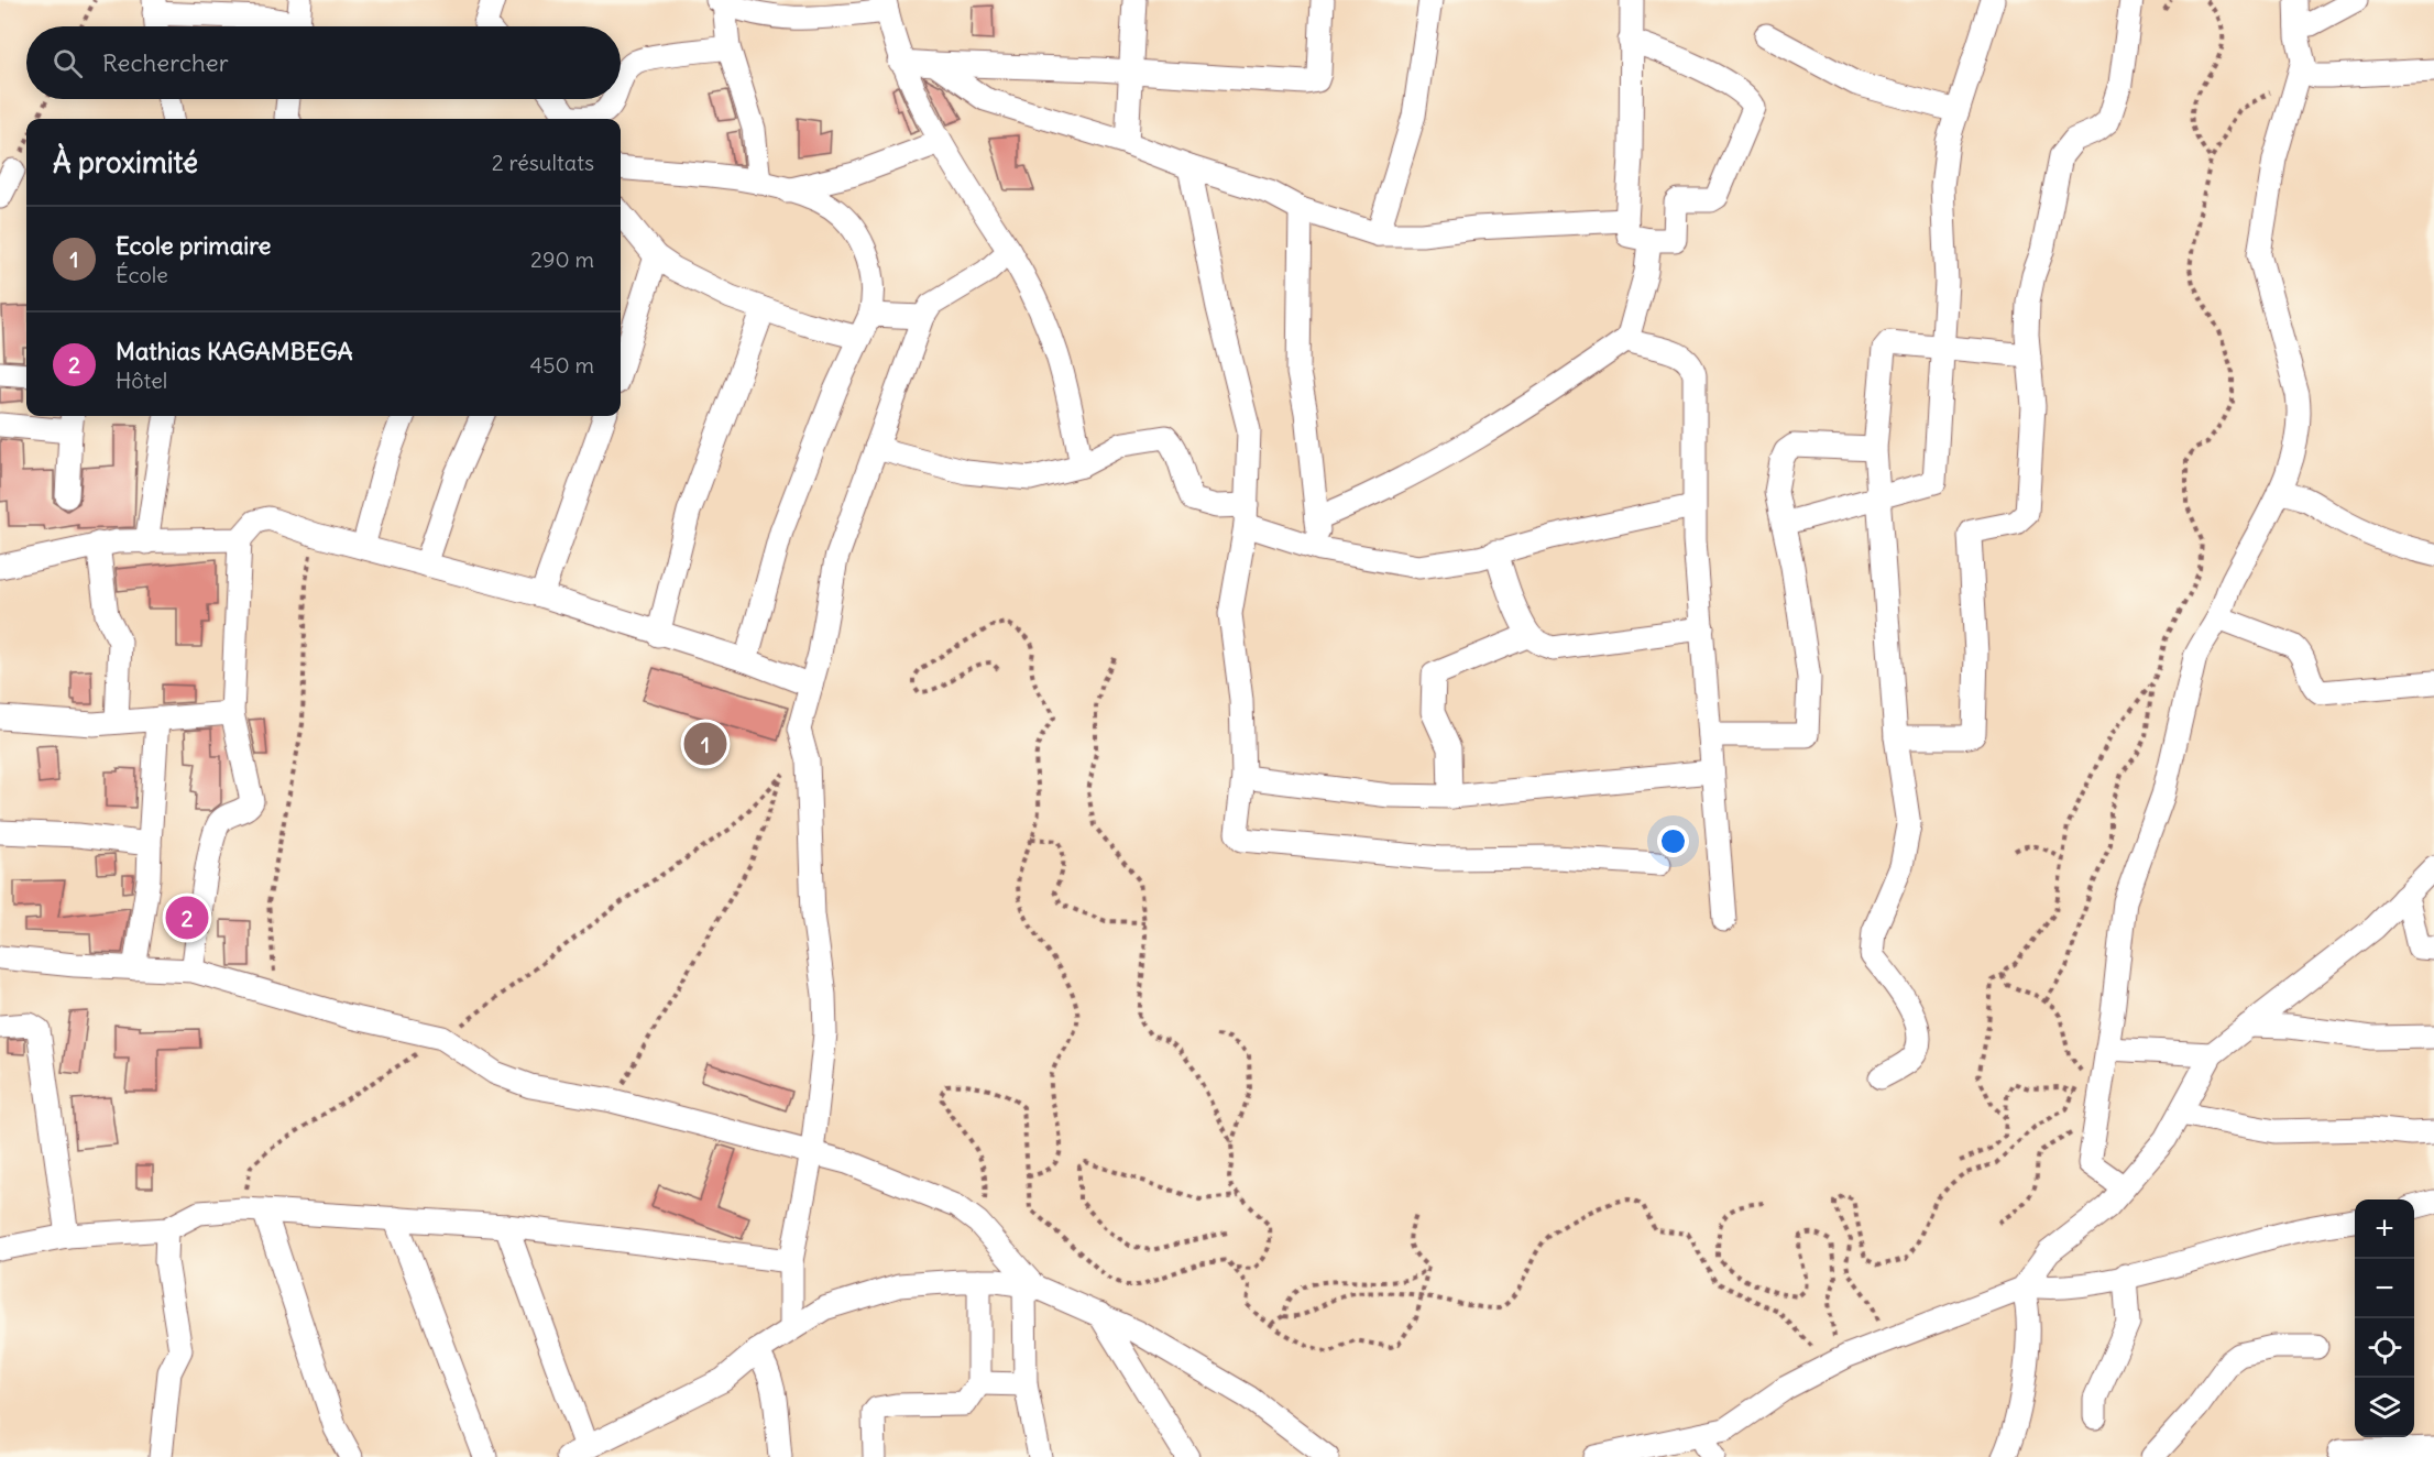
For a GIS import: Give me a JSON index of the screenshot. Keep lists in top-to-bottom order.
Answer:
{
  "page": {
    "search": "Rechercher",
    "heading": ["À proximité", "2 résultats"],
    "list": [
      {
        "mark": "1",
        "name": "Ecole primaire",
        "note": "École",
        "value": "290 m"
      },
      {
        "mark": "2",
        "name": "Mathias KAGAMBEGA",
        "note": "Hôtel",
        "value": "450 m"
      }
    ],
    "pins": ["1", "2"],
    "map_buttons": ["+", "−"]
  }
}
